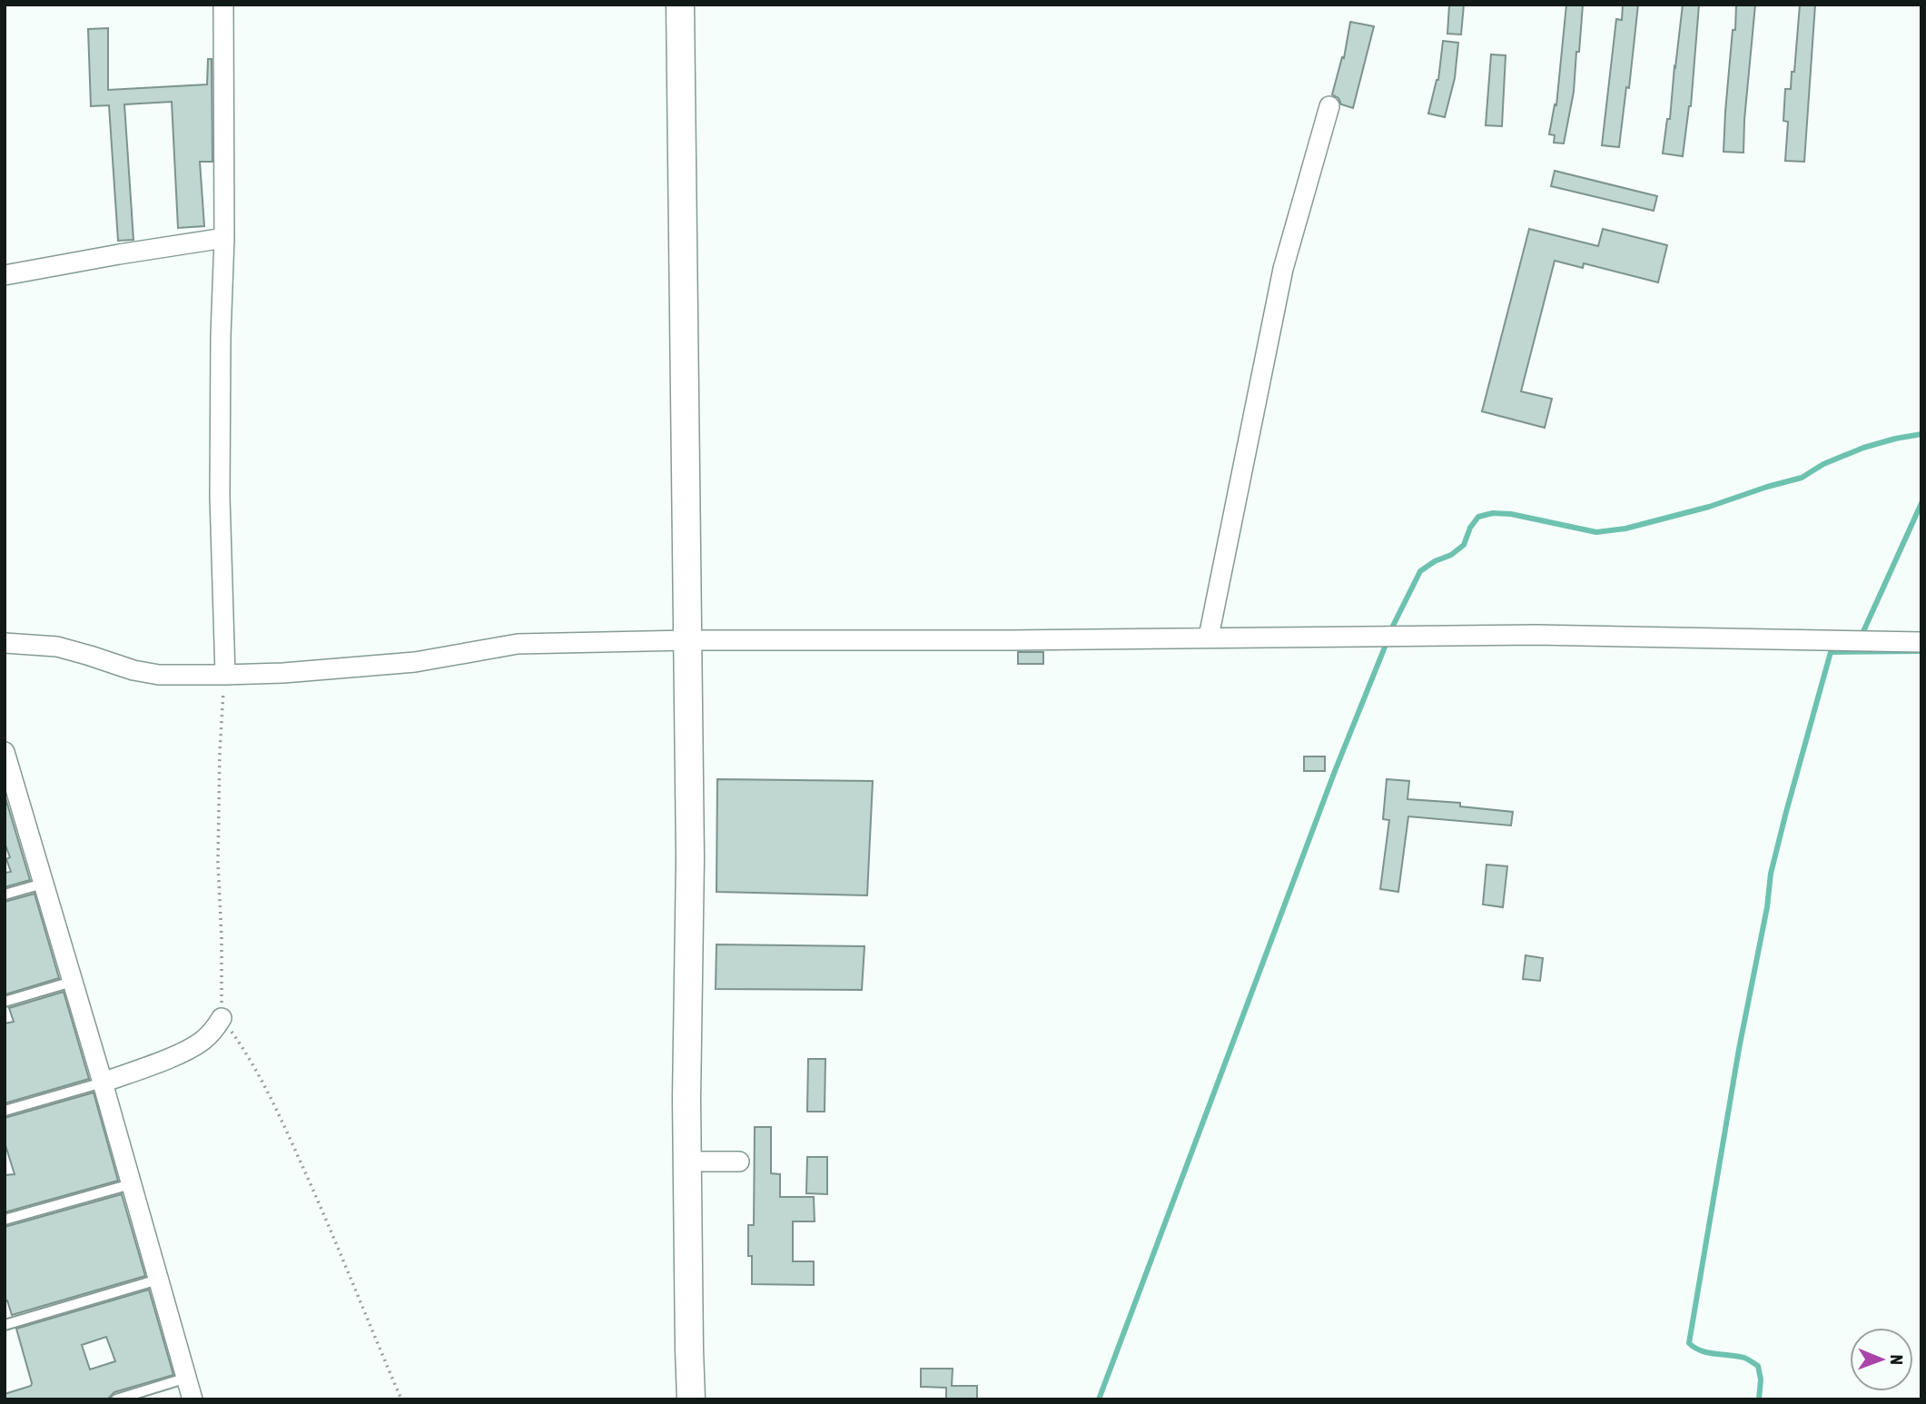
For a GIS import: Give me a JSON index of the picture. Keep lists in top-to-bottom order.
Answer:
{
  "north": "right"
}
